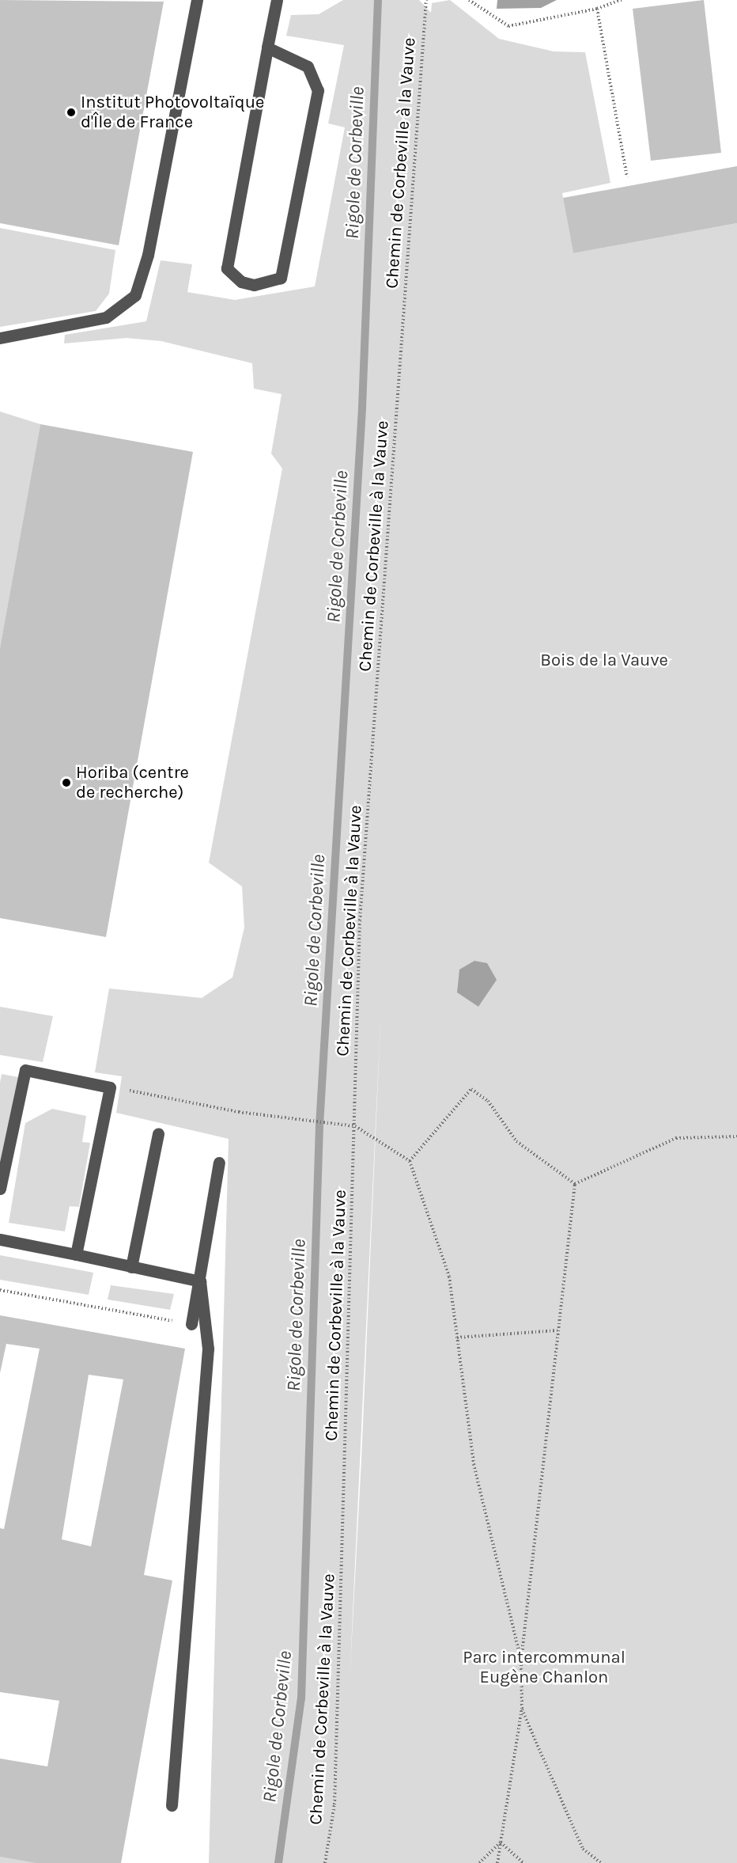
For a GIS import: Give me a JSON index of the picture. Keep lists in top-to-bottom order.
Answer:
{
  "streets": {
    "path": ["Chemin de Corbeville à la Vauve"]
  },
  "water": ["Rigole de Corbeville"],
  "parks": ["Bois de la Vauve", "Parc intercommunal Eugène Chanlon"],
  "places": ["Institut Photovoltaïque d'Île de France", "Horiba (centre de recherche)"]
}
